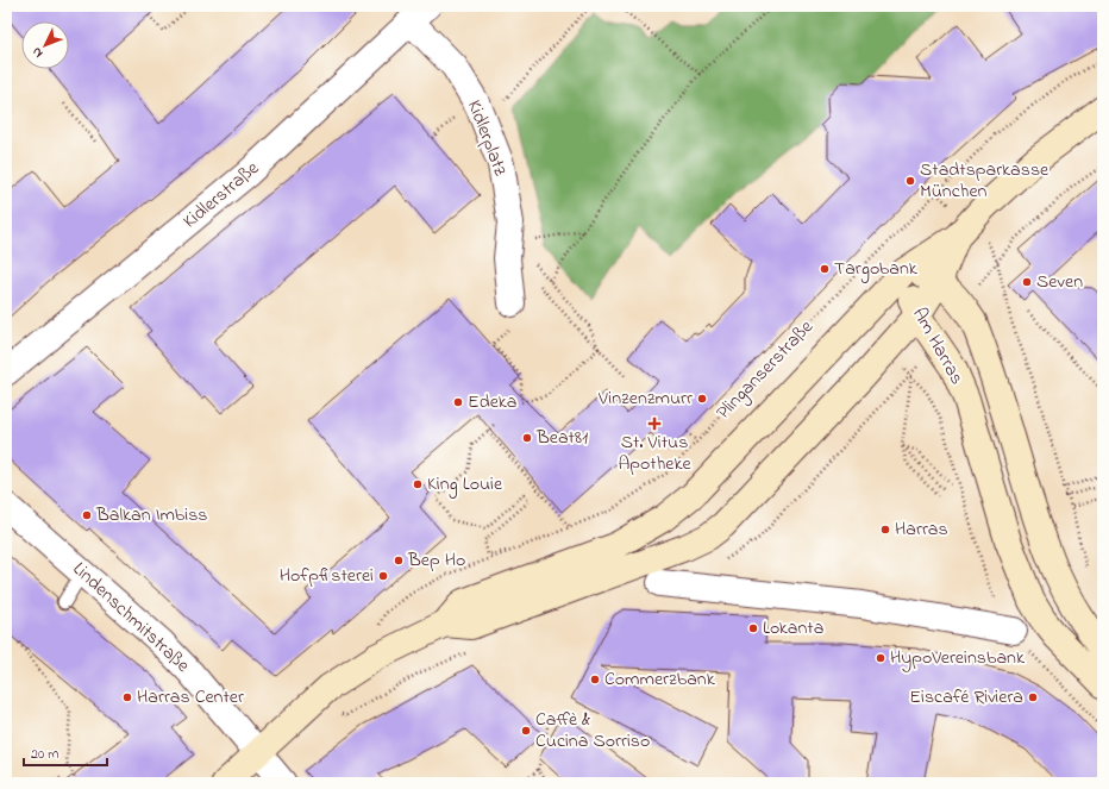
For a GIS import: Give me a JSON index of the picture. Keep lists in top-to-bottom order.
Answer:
{
  "streets": {
    "main road": ["Am Harras", "Plinganserstraße"],
    "street": ["Kidlerplatz", "Kidlerstraße", "Lindenschmitstraße"]
  },
  "crossings": [
    ["Kidlerplatz", "Kidlerstraße"],
    ["Am Harras", "Plinganserstraße"],
    ["Plinganserstraße", "Lindenschmitstraße"]
  ],
  "places": {
    "other": [
      "Stadtsparkasse München",
      "Targobank",
      "Seven",
      "Vinzenzmurr",
      "Edeka",
      "Beat81",
      "King Louie",
      "Balkan Imbiss",
      "Harras",
      "Bep Ho",
      "Hofpfisterei",
      "Lokanta",
      "HypoVereinsbank",
      "Commerzbank",
      "Harras Center",
      "Eiscafé Riviera",
      "Caffè & Cucina Sorriso"
    ],
    "health": ["St. Vitus Apotheke"]
  },
  "scale_bar": "20 m",
  "north": "bottom left"
}
